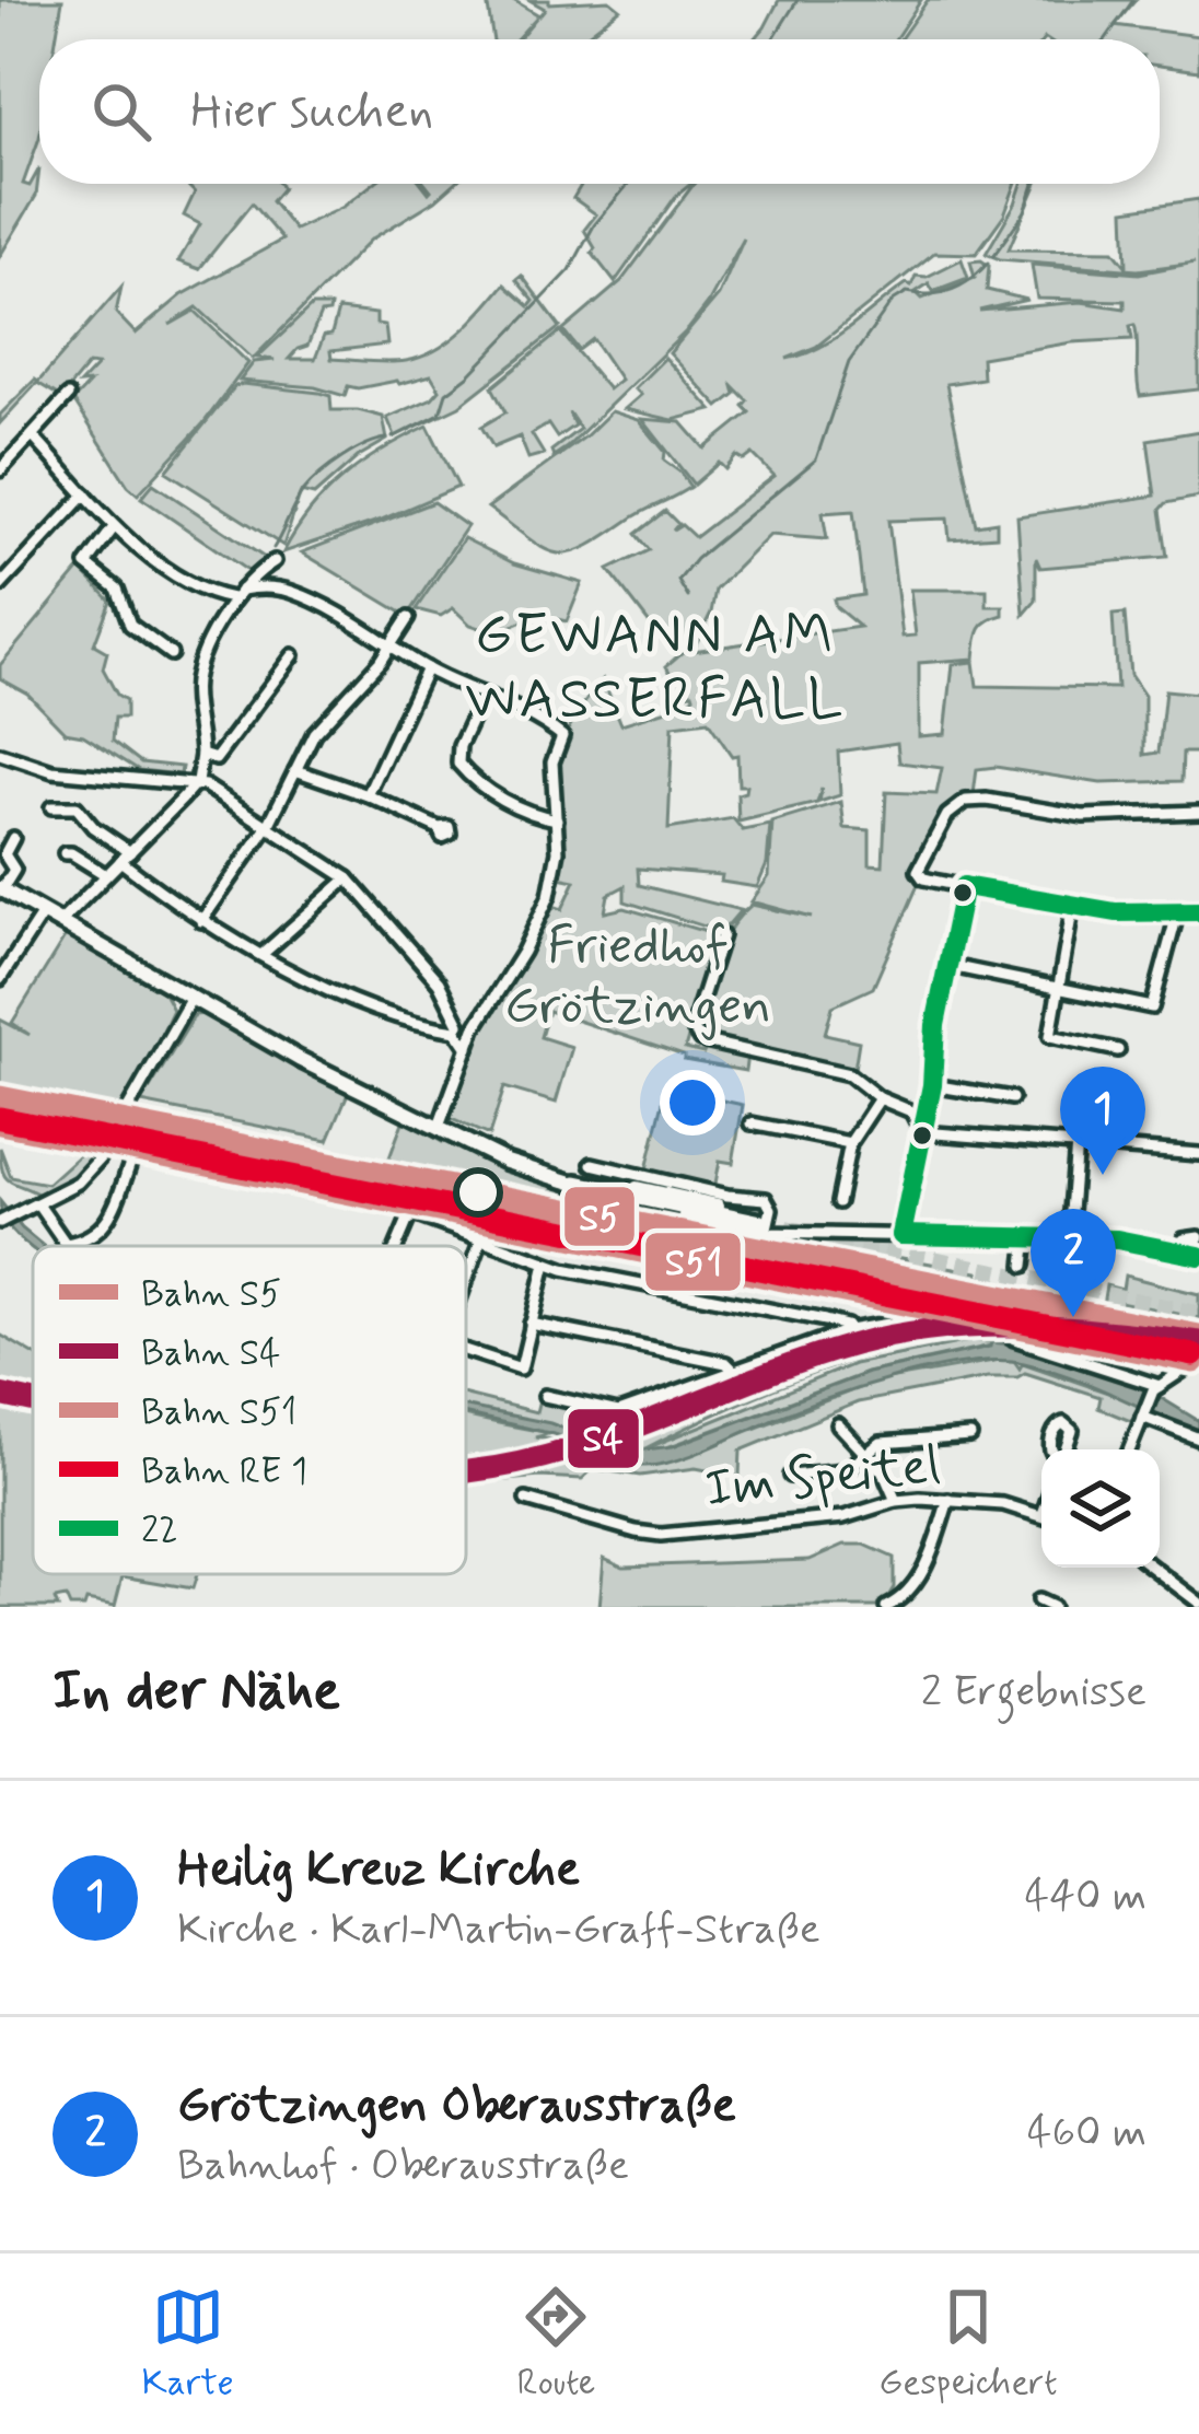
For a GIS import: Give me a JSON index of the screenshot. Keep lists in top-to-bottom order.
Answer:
{
  "streets": {
    "street": ["Im Speitel"]
  },
  "districts": ["GEWANN AM WASSERFALL"],
  "parks": ["Friedhof Grötzingen"],
  "lines": [
    "transit line 22",
    "rail line S5",
    "rail line S51",
    "rail line S4"
  ],
  "legend": [
    "Bahn S5",
    "Bahn S4",
    "Bahn S51",
    "Bahn RE 1",
    "22"
  ],
  "page": {
    "search": "Hier suchen",
    "pins": ["1", "2"],
    "heading": ["In der Nähe", "2 Ergebnisse"],
    "list": [
      {
        "mark": "1",
        "name": "Heilig Kreuz Kirche",
        "note": "Kirche · Karl-Martin-Graff-Straße",
        "value": "440 m"
      },
      {
        "mark": "2",
        "name": "Grötzingen Oberausstraße",
        "note": "Bahnhof · Oberausstraße",
        "value": "460 m"
      }
    ],
    "nav": ["Karte", "Route", "Gespeichert"]
  }
}
